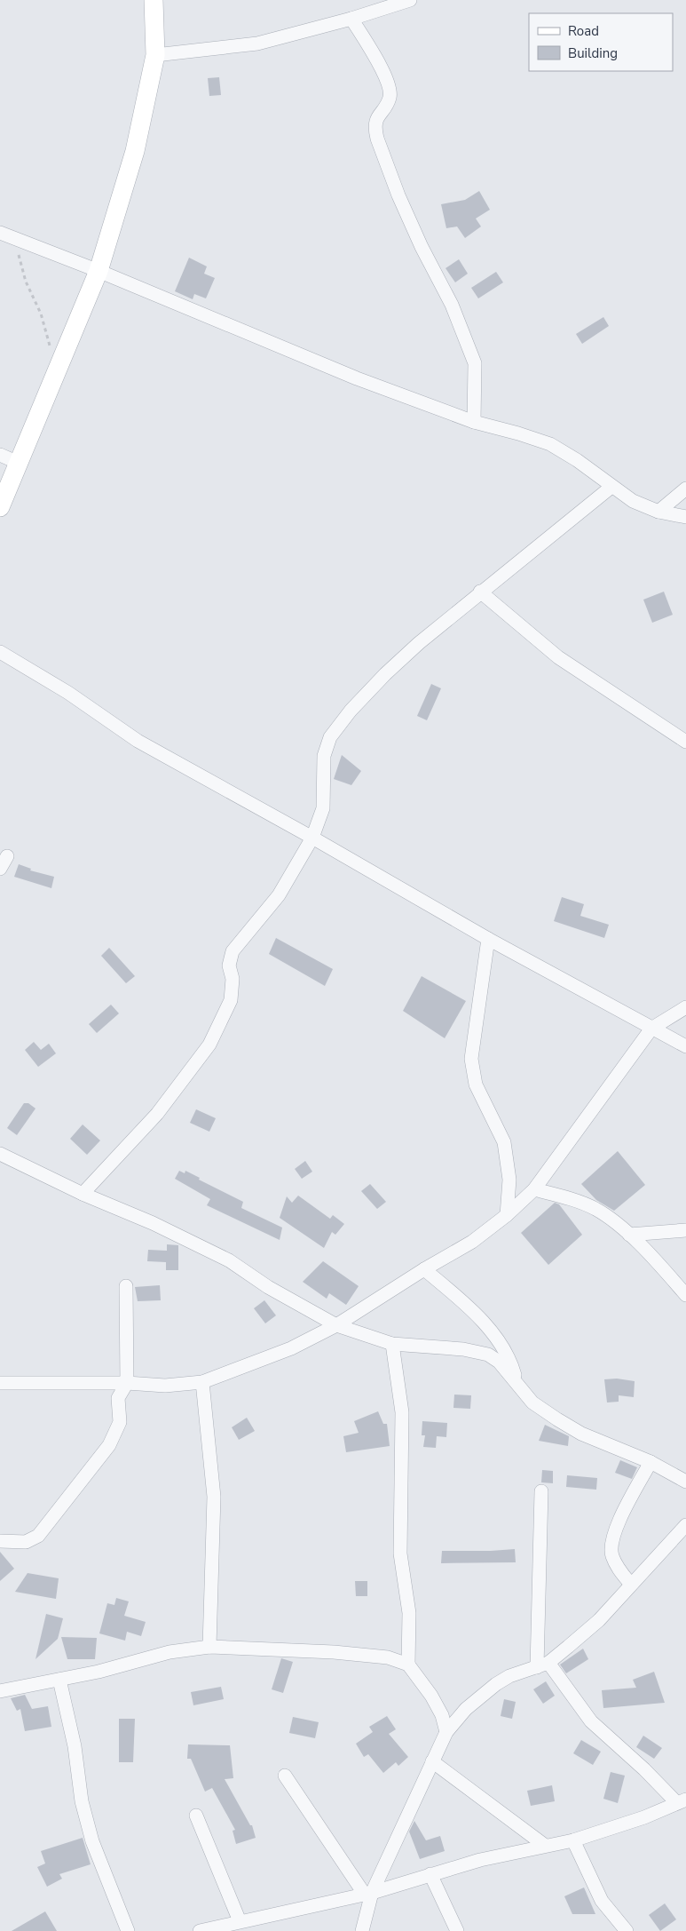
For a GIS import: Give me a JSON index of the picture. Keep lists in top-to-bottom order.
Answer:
{
  "legend": ["Road", "Building"]
}
